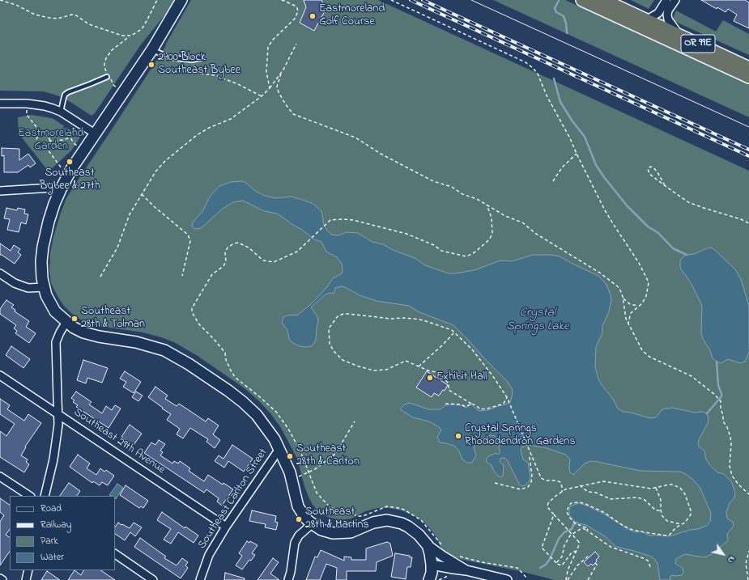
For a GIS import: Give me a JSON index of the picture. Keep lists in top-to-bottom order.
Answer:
{
  "streets": {
    "highway": ["OR 99E"],
    "street": ["Southeast 29th Avenue", "Southeast Carlton Street"]
  },
  "crossings": [
    ["Southeast 29th Avenue", "Southeast Carlton Street"]
  ],
  "water": ["Crystal Springs Lake"],
  "parks": ["Eastmoreland Garden"],
  "places": [
    "Eastmoreland Golf Course",
    "2400 Block Southeast Bybee",
    "Southeast Bybee & 27th",
    "Southeast 28th & Tolman",
    "Exhibit Hall",
    "Crystal Springs Rhododendron Gardens",
    "Southeast 28th & Carlton",
    "Southeast 28th & Martins"
  ],
  "legend": [
    "Road",
    "Railway",
    "Park",
    "Water"
  ],
  "north": "bottom right"
}
